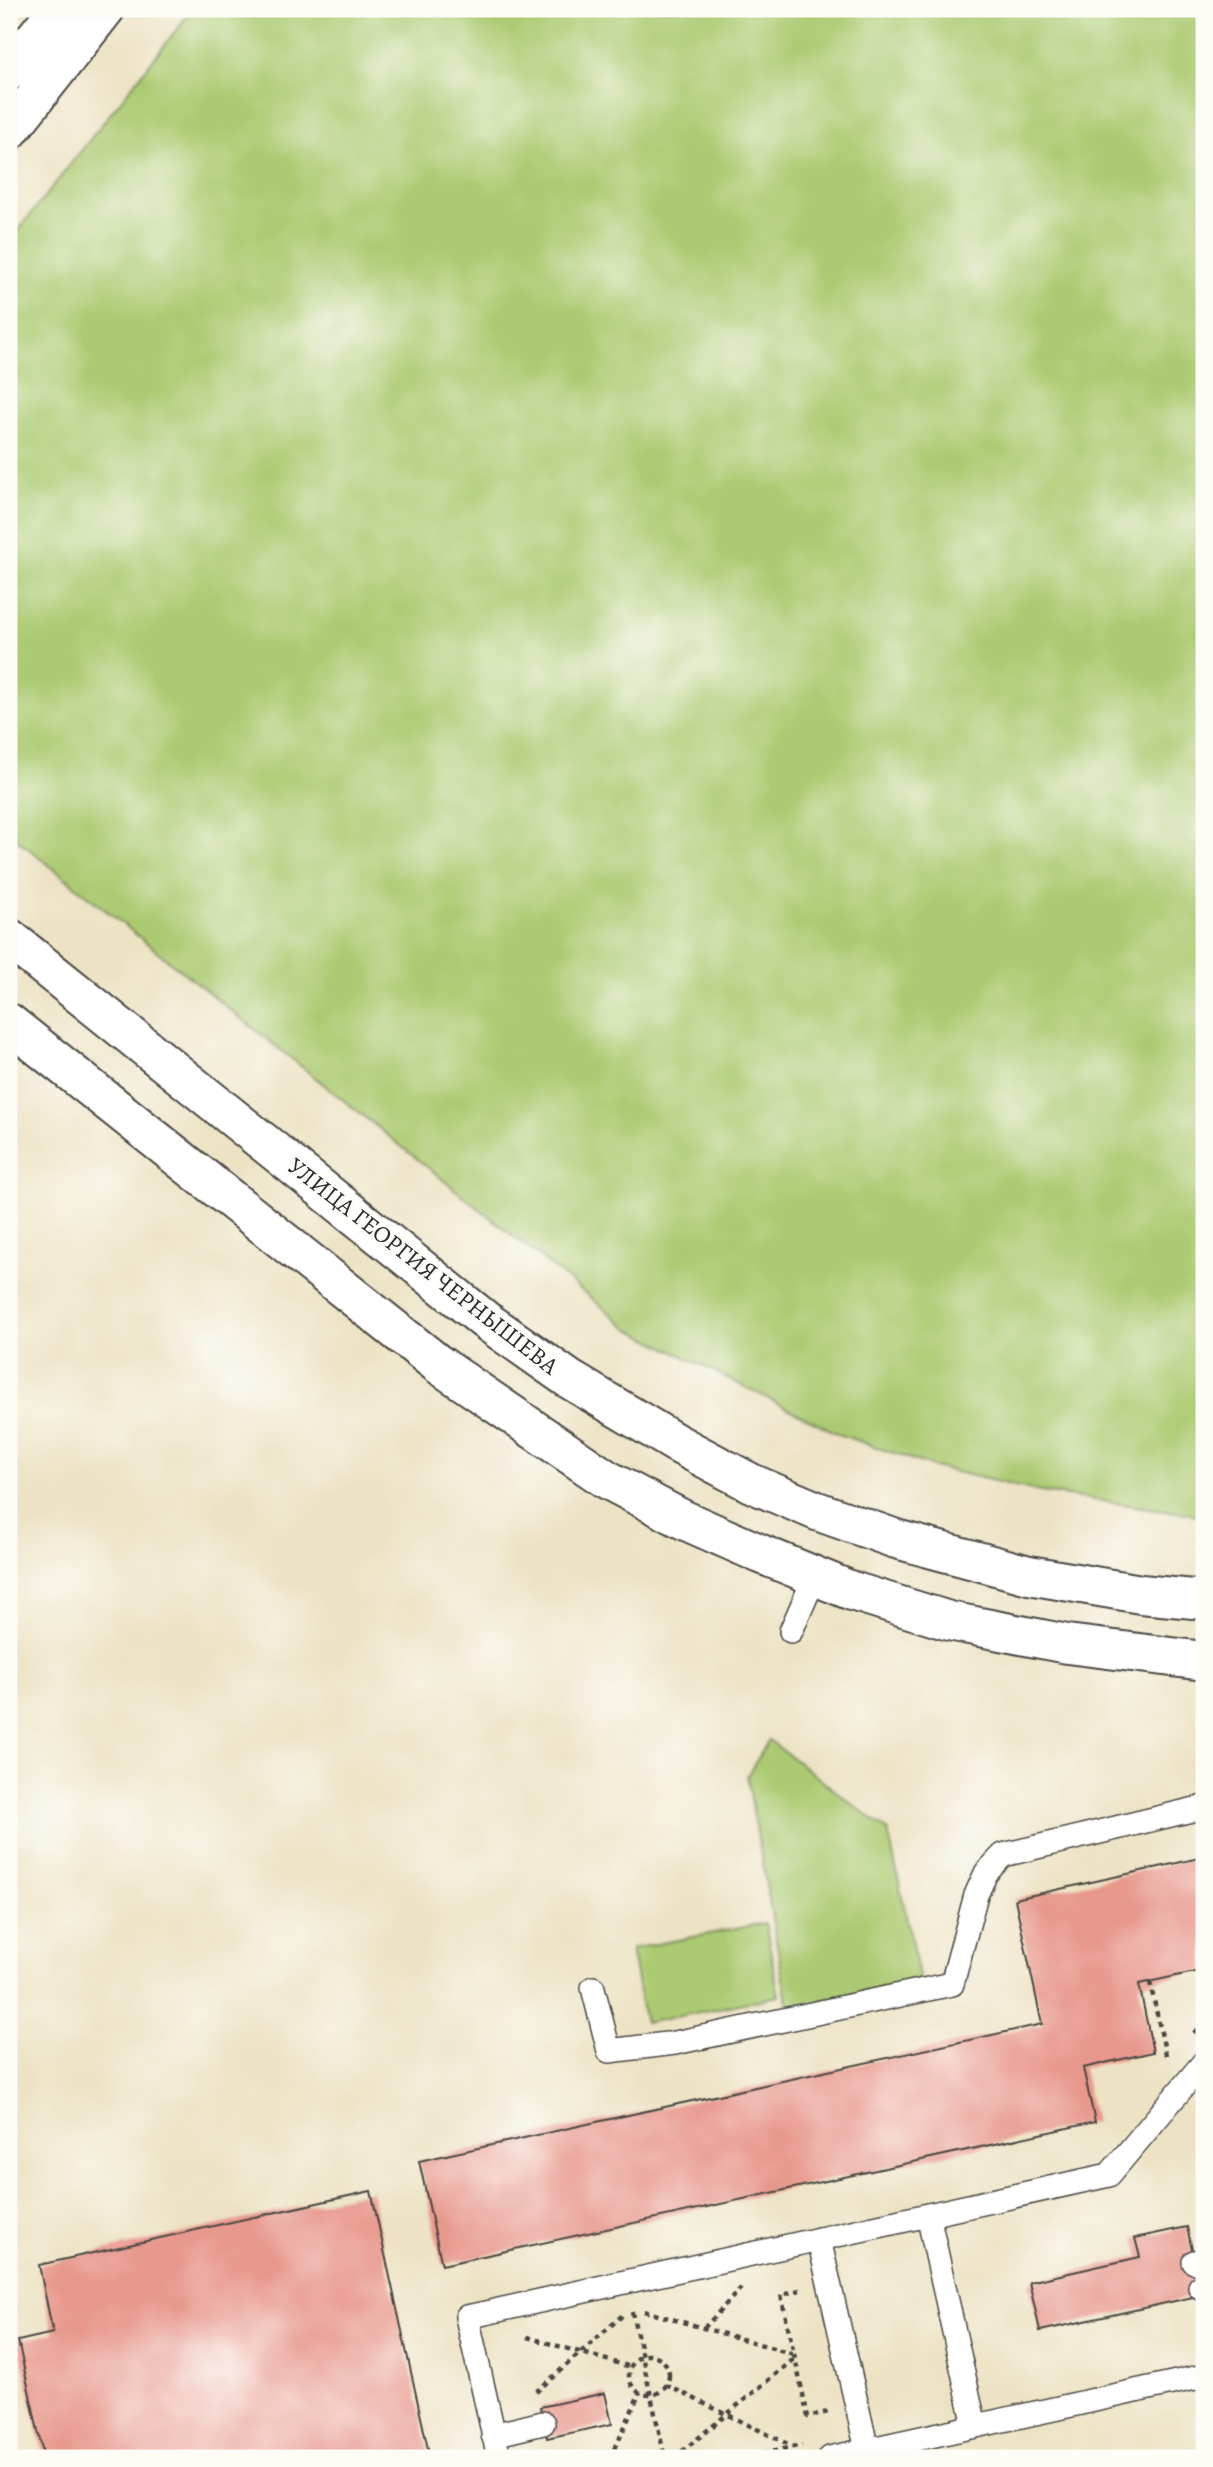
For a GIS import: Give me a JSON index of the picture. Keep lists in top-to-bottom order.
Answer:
{
  "streets": {
    "street": ["УЛИЦА ГЕОРГИЯ ЧЕРНЫШЕВА"]
  }
}
